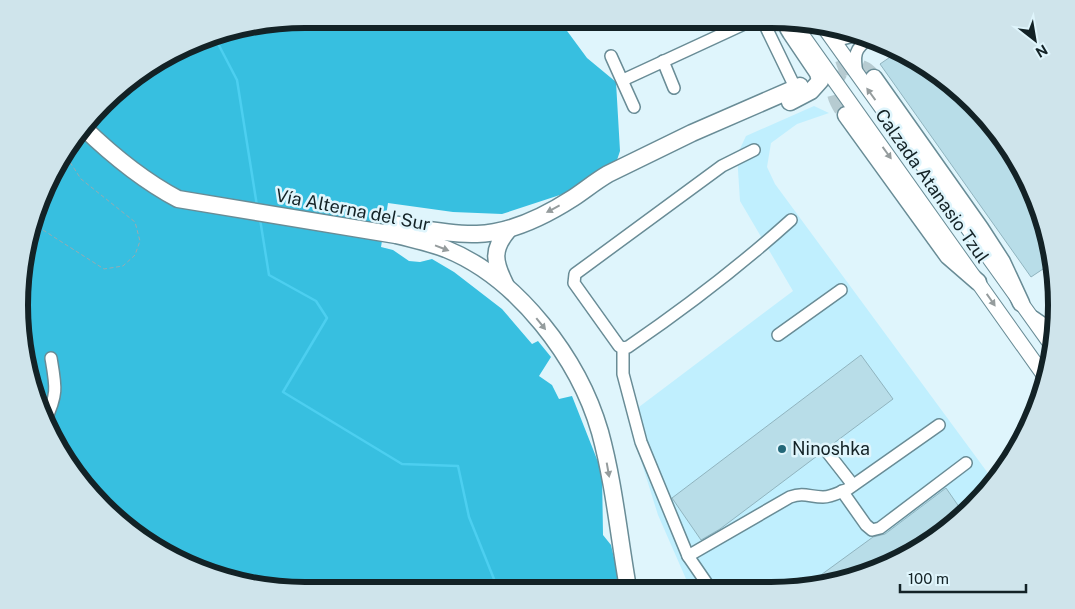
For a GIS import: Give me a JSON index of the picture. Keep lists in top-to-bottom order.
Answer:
{
  "streets": {
    "highway": ["Vía Alterna del Sur"],
    "main road": ["Calzada Atanasio Tzul"]
  },
  "places": ["Ninoshka"],
  "scale_bar": "100 m",
  "north": "bottom right"
}
